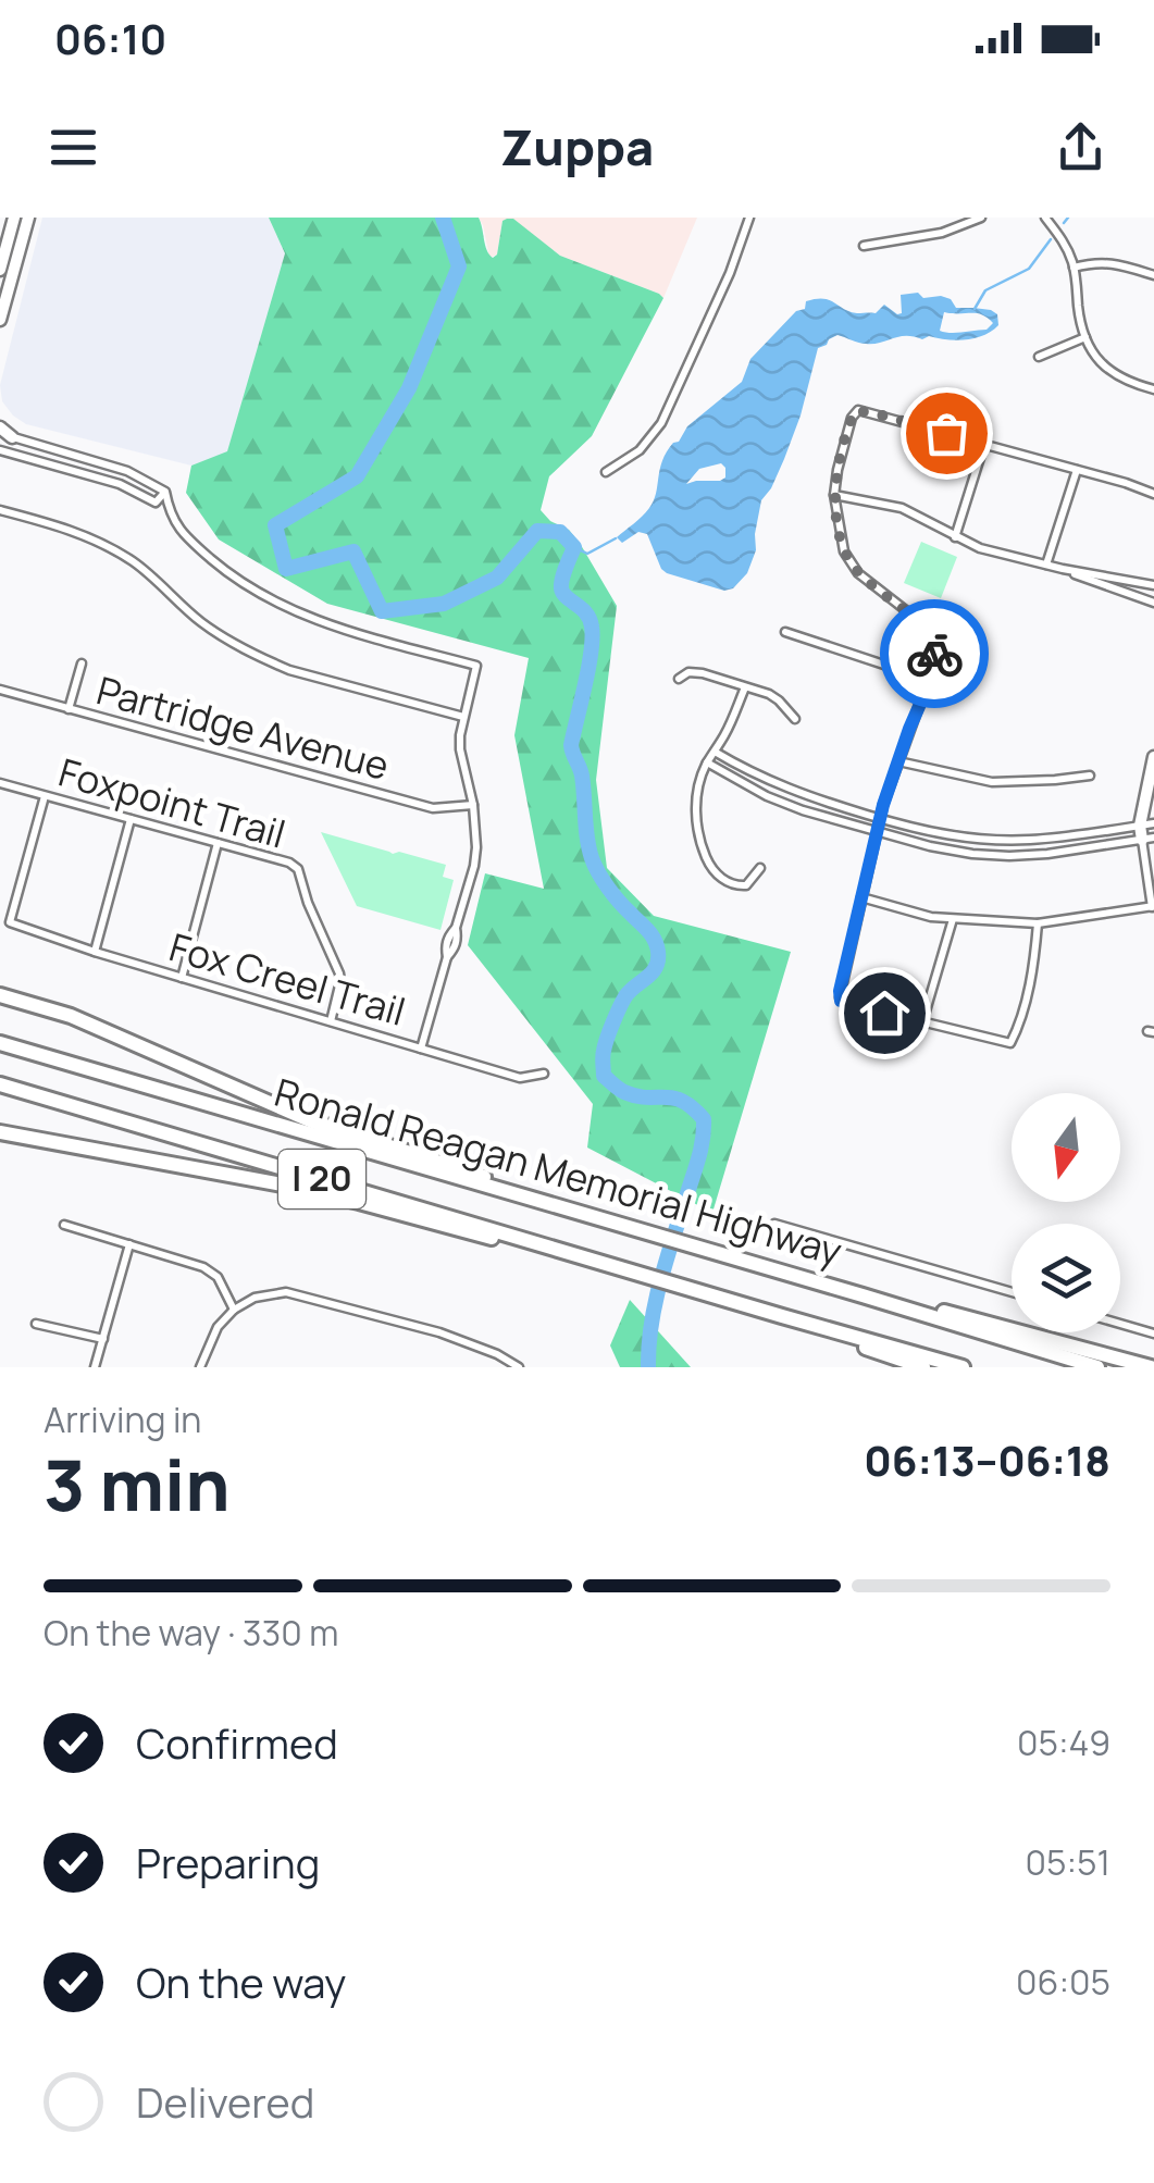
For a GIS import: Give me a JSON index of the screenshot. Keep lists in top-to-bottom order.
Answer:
{
  "streets": {
    "highway": ["Ronald Reagan Memorial Highway", "I 20"],
    "street": ["Partridge Avenue", "Foxpoint Trail", "Fox Creel Trail"]
  },
  "crossings": [
    ["Foxpoint Trail", "Fox Creel Trail"]
  ],
  "north": "bottom",
  "page": {
    "status": "06:10",
    "header": "Zuppa",
    "heading": ["3 min", "Arriving in", "06:13–06:18"],
    "bar": "On the way · 330 m",
    "list": [
      ["Confirmed", "05:49"],
      ["Preparing", "05:51"],
      ["On the way", "06:05"],
      "Delivered"
    ]
  }
}
